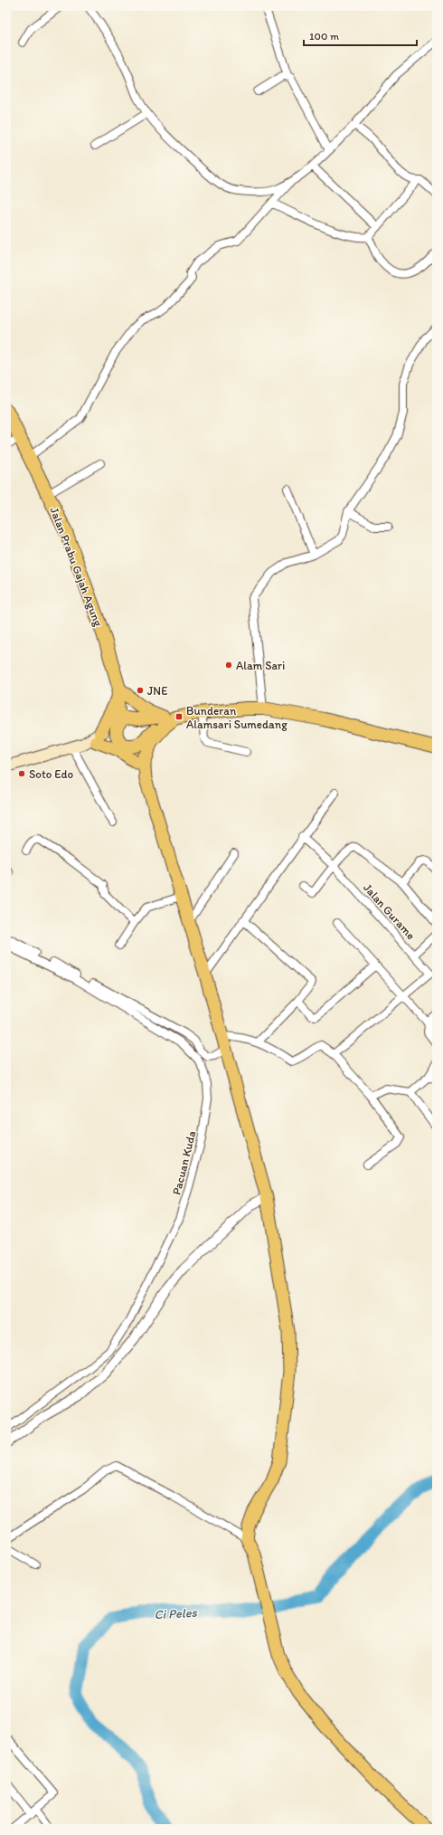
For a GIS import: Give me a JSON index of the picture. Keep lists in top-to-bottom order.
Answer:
{
  "streets": {
    "highway": ["Jalan Prabu Gajah Agung"],
    "street": ["Jalan Gurame", "Pacuan Kuda"]
  },
  "water": ["Ci Peles"],
  "places": {
    "other": ["Alam Sari", "JNE", "Soto Edo"],
    "transit": ["Bunderan Alamsari Sumedang"]
  },
  "scale_bar": "100 m"
}
